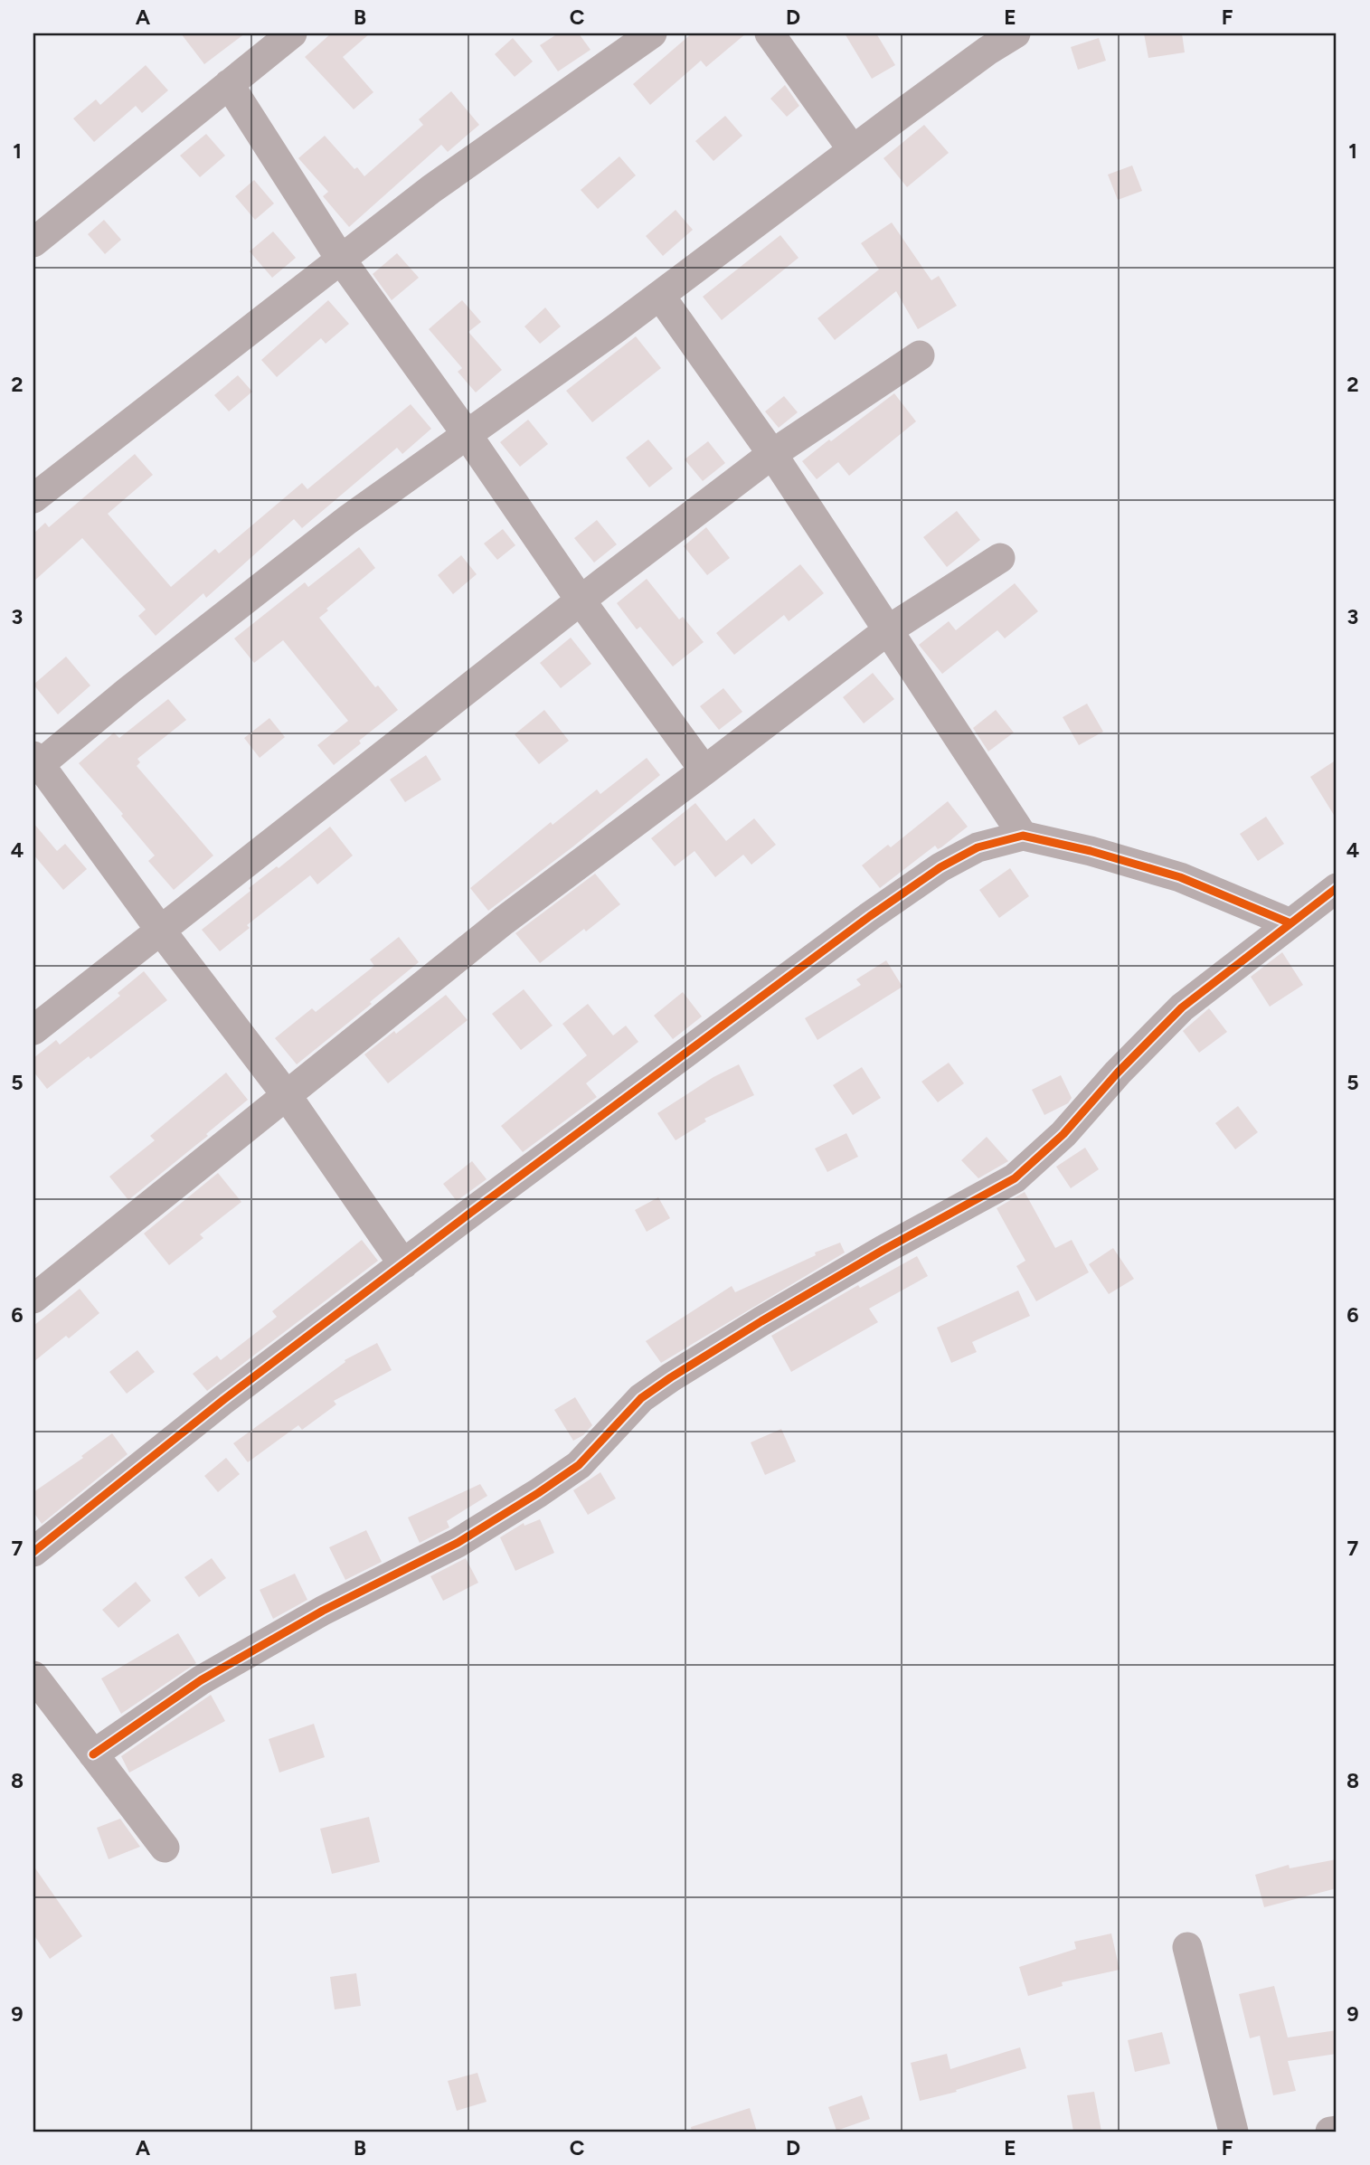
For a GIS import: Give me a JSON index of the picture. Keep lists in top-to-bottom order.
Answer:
{
  "grid": {
    "columns": [
      "A",
      "B",
      "C",
      "D",
      "E",
      "F"
    ],
    "rows": [
      "1",
      "2",
      "3",
      "4",
      "5",
      "6",
      "7",
      "8",
      "9"
    ]
  }
}
